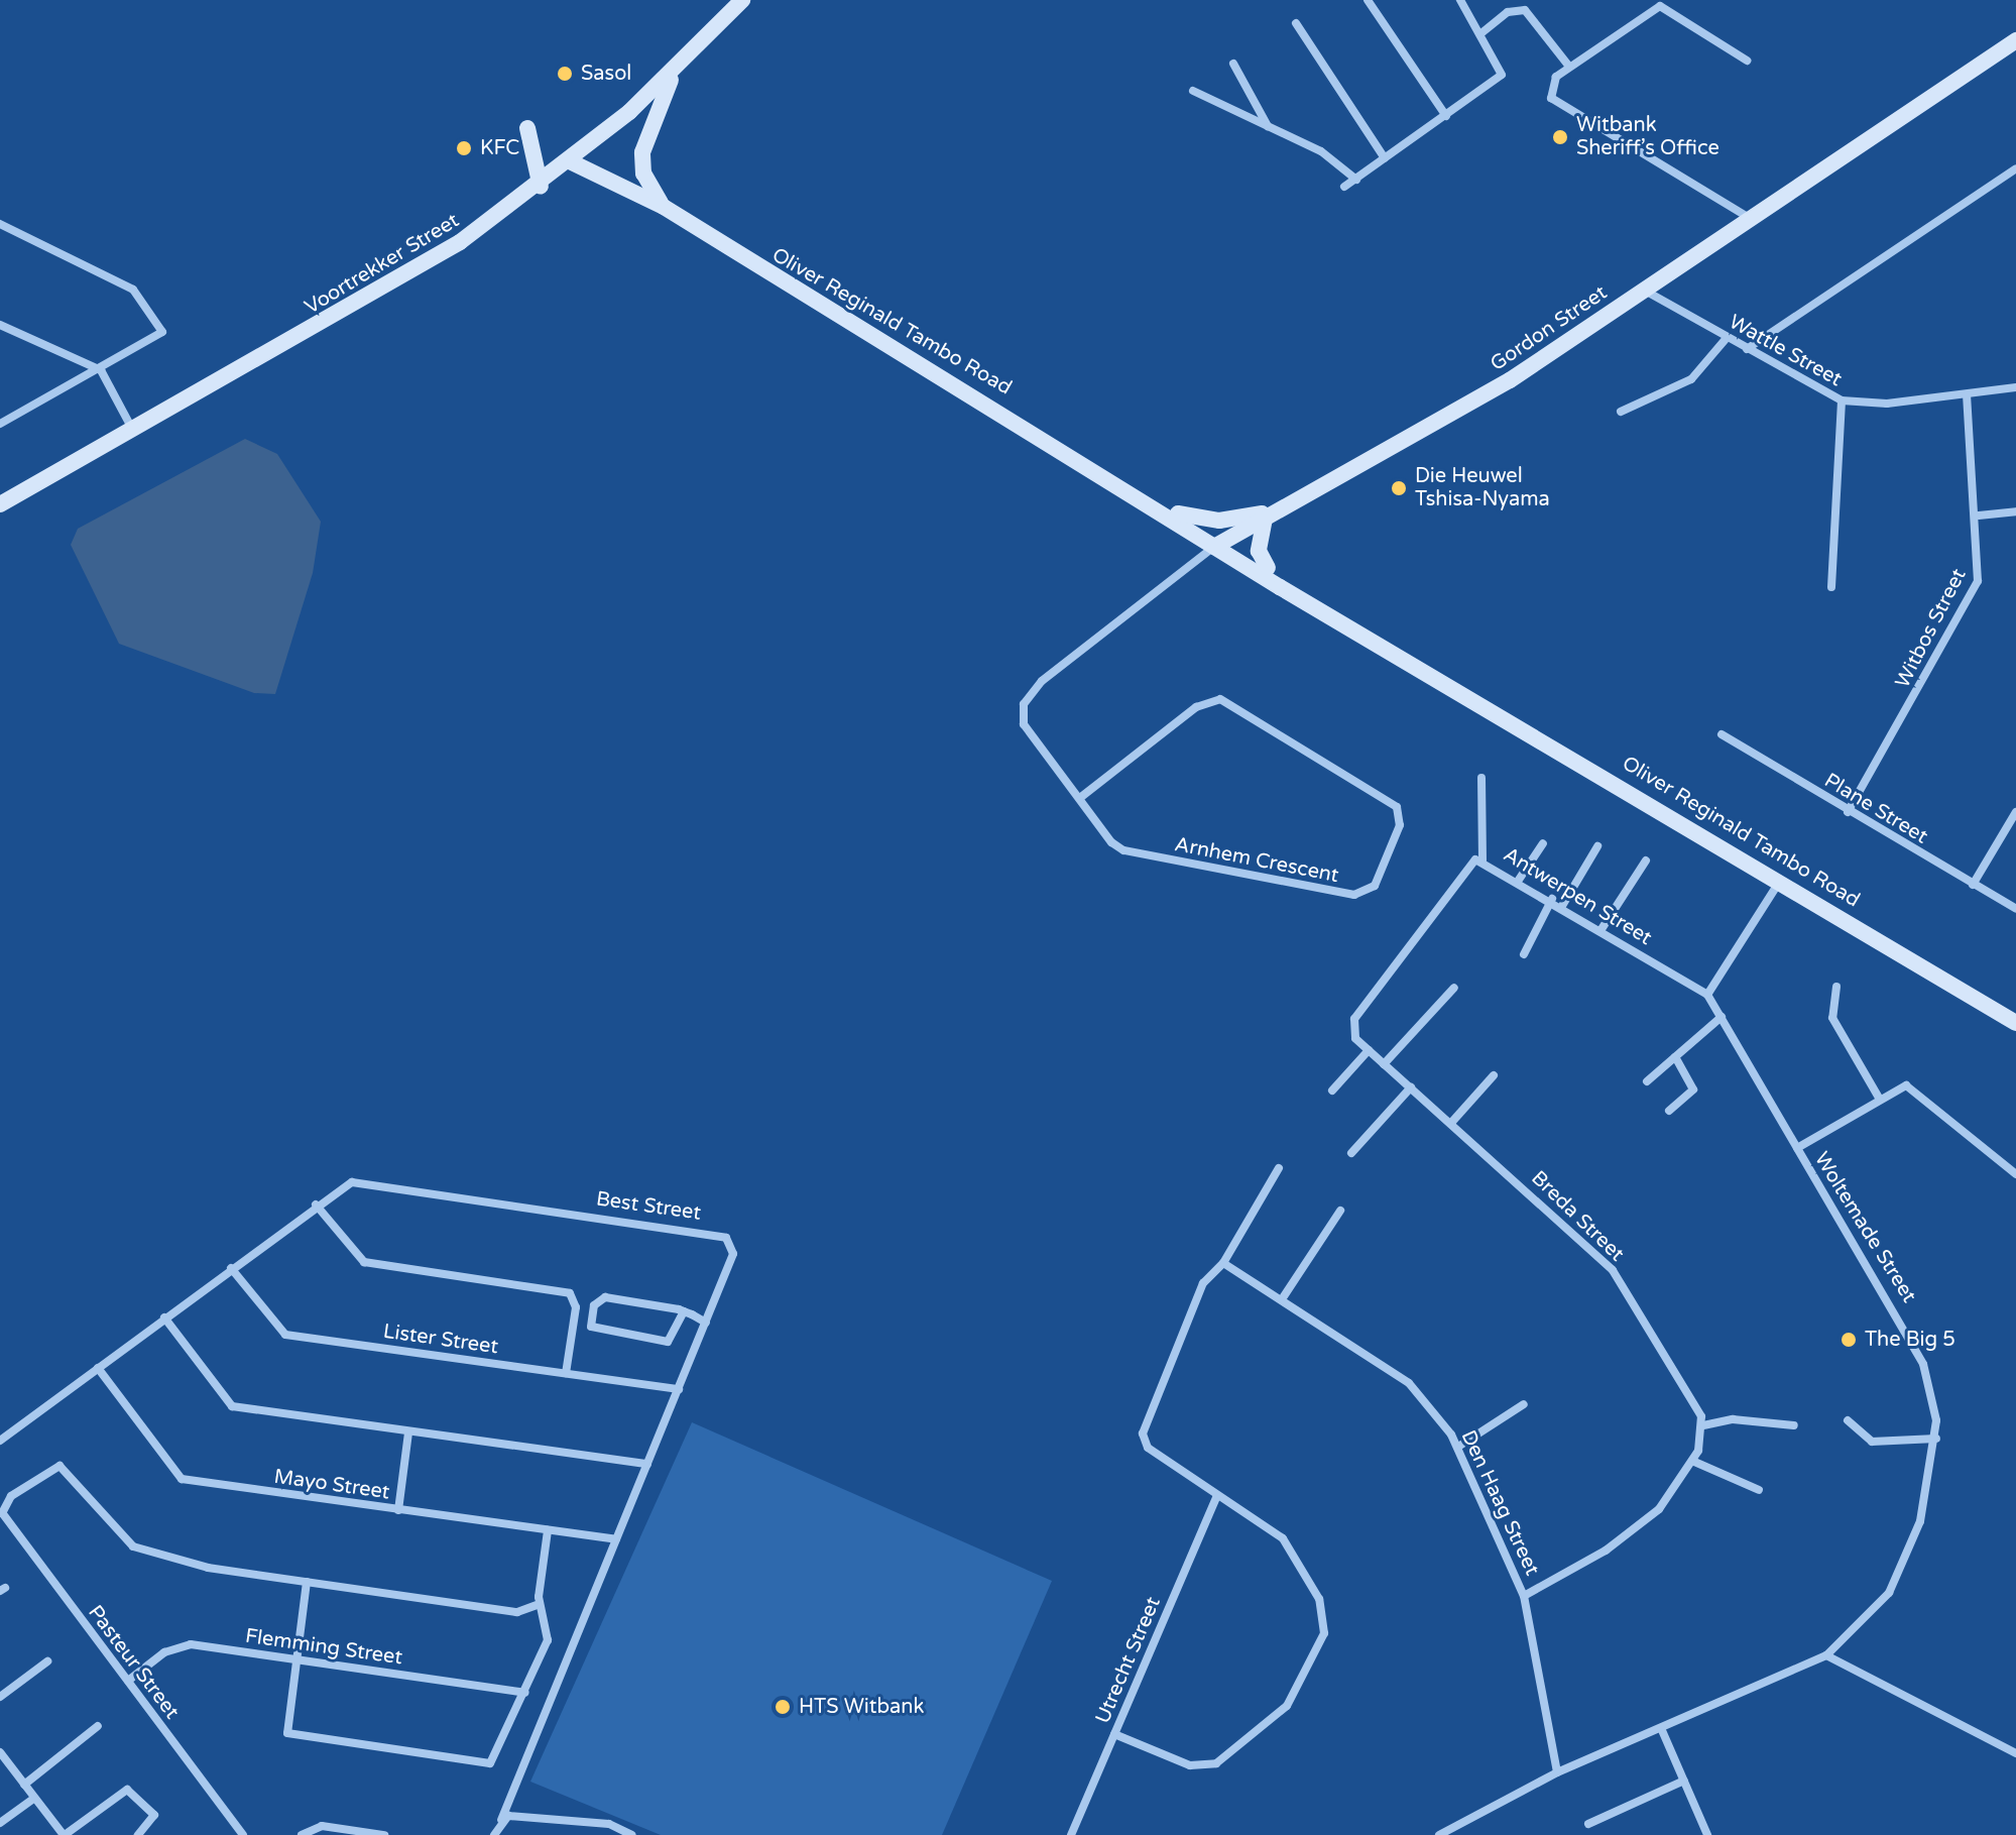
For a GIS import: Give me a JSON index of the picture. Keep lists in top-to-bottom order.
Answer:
{
  "streets": {
    "main road": ["Voortrekker Street", "Oliver Reginald Tambo Road", "Gordon Street"],
    "street": [
      "Wattle Street",
      "Witbos Street",
      "Plane Street",
      "Arnhem Crescent",
      "Antwerpen Street",
      "Best Street",
      "Breda Street",
      "Woltemade Street",
      "Lister Street",
      "Mayo Street",
      "Den Haag Street",
      "Flemming Street",
      "Utrecht Street",
      "Pasteur Street"
    ]
  },
  "crossings": [
    ["Voortrekker Street", "Oliver Reginald Tambo Road"],
    ["Oliver Reginald Tambo Road", "Gordon Street"],
    ["Gordon Street", "Wattle Street"],
    ["Gordon Street", "Arnhem Crescent"],
    ["Wattle Street", "Witbos Street"],
    ["Witbos Street", "Plane Street"],
    ["Antwerpen Street", "Breda Street"],
    ["Antwerpen Street", "Woltemade Street"],
    ["Best Street", "Lister Street"],
    ["Best Street", "Mayo Street"],
    ["Woltemade Street", "Den Haag Street"],
    ["Flemming Street", "Pasteur Street"]
  ],
  "places": [
    "Sasol",
    "Witbank Sheriff’s Office",
    "KFC",
    "Die Heuwel Tshisa-Nyama",
    "The Big 5",
    "HTS Witbank"
  ]
}
